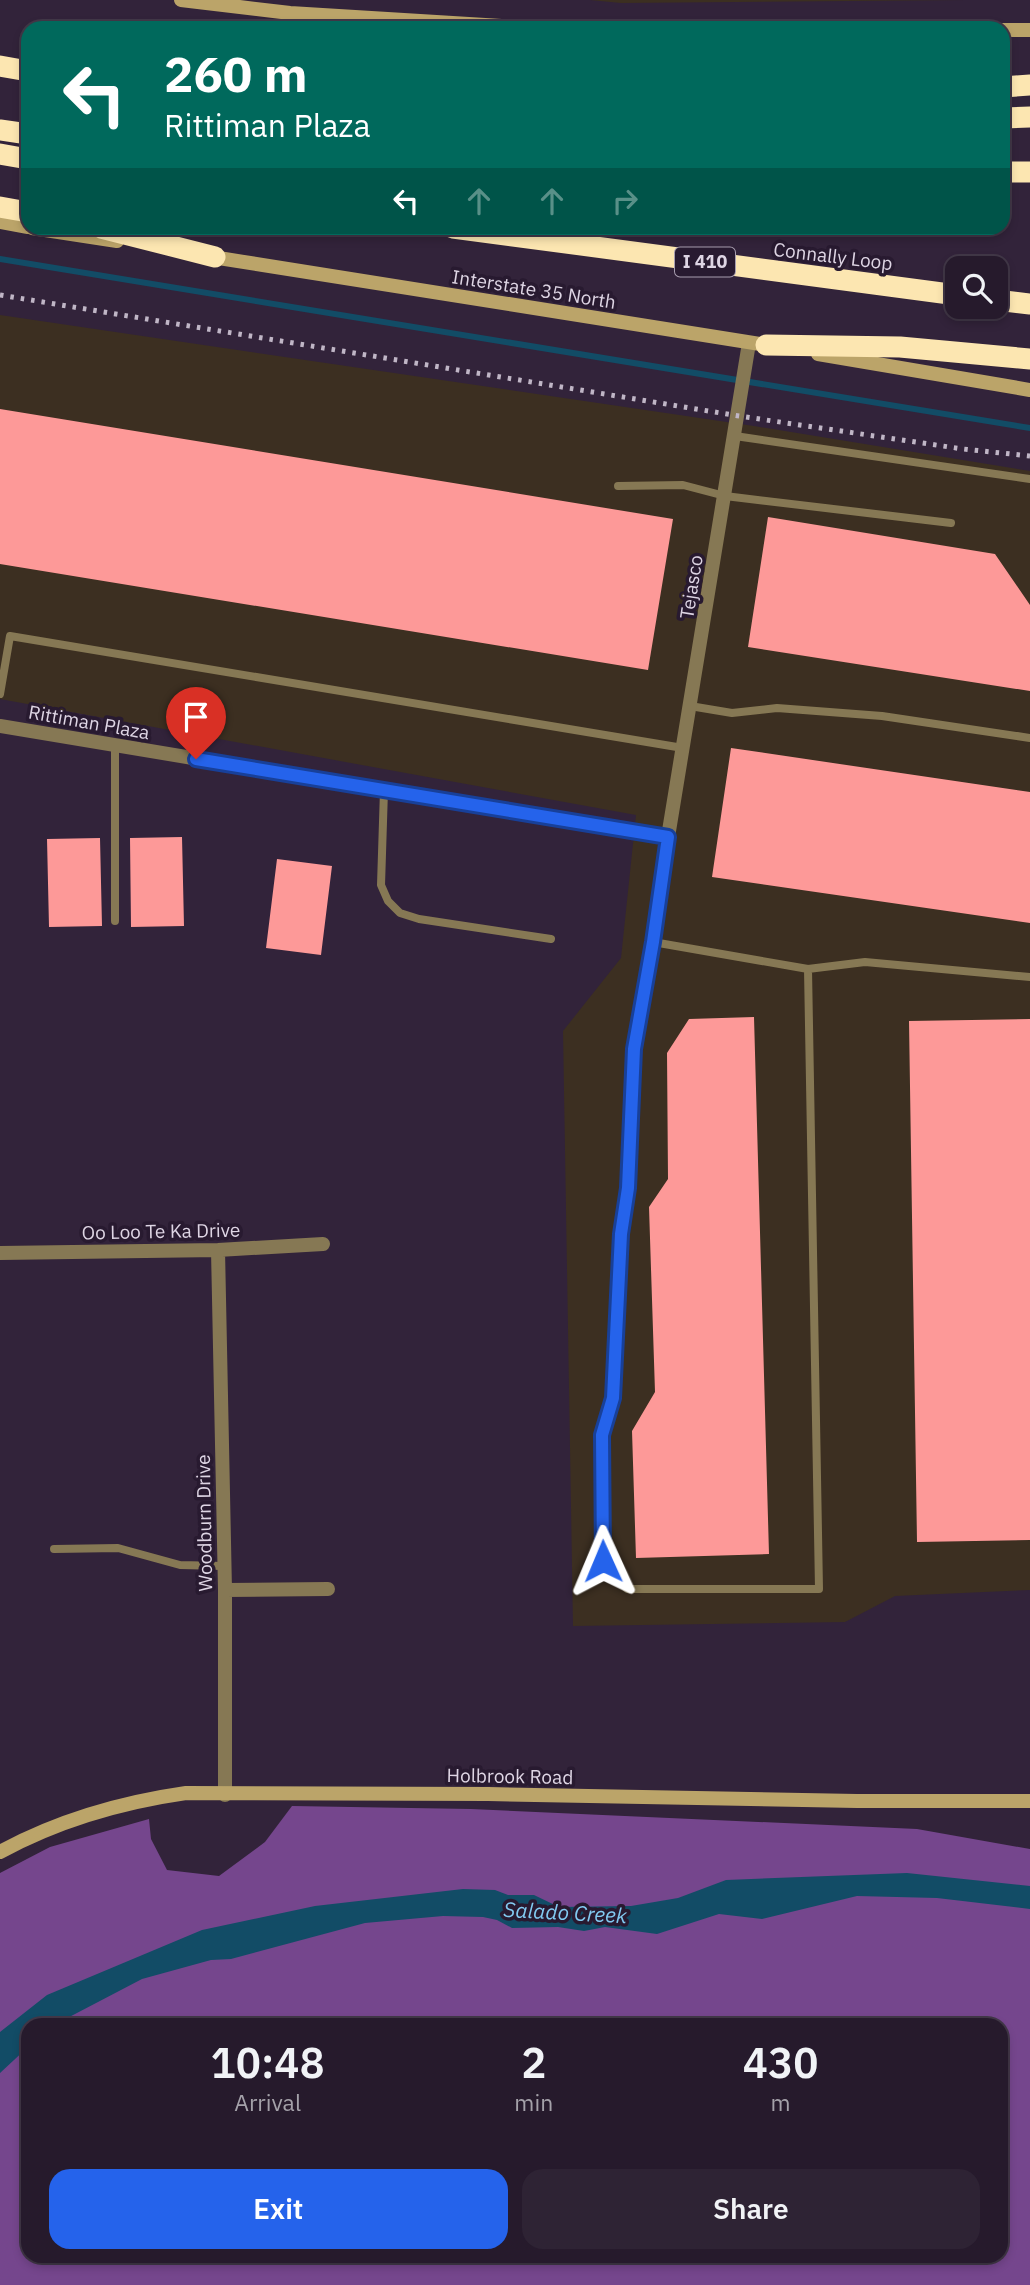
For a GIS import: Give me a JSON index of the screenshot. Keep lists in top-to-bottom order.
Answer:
{
  "streets": {
    "highway": ["Connally Loop", "I 410"],
    "main road": ["Interstate 35 North", "Holbrook Road"],
    "street": [
      "Tejasco",
      "Rittiman Plaza",
      "Oo Loo Te Ka Drive",
      "Woodburn Drive"
    ]
  },
  "crossings": [
    ["Interstate 35 North", "Tejasco"],
    ["Tejasco", "Rittiman Plaza"],
    ["Oo Loo Te Ka Drive", "Woodburn Drive"],
    ["Woodburn Drive", "Holbrook Road"]
  ],
  "water": ["Salado Creek"],
  "page": {
    "turn": ["260 m", "Rittiman Plaza"],
    "eta": [
      "10:48",
      "Arrival",
      "2",
      "min",
      "430",
      "m"
    ],
    "buttons": ["Exit", "Share"]
  }
}
